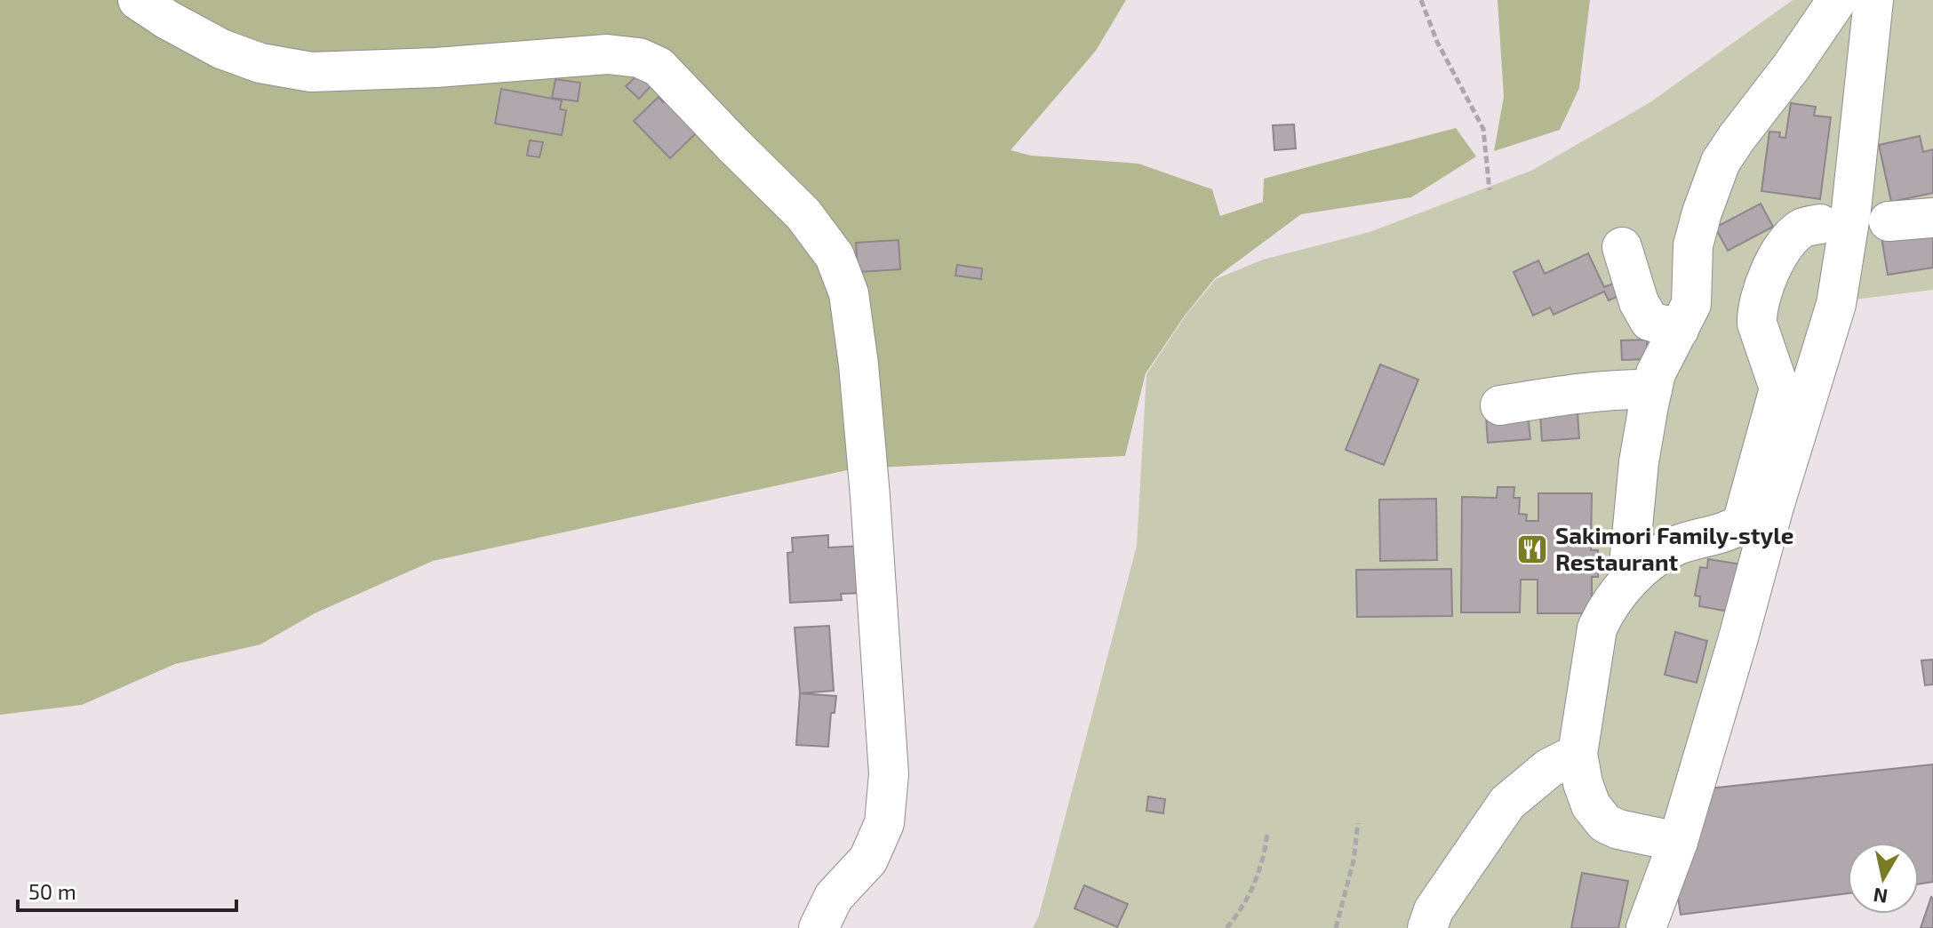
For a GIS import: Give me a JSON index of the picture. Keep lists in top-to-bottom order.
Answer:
{
  "places": {
    "restaurant": ["Sakimori Family-style Restaurant"]
  },
  "scale_bar": "50 m",
  "north": "bottom"
}
